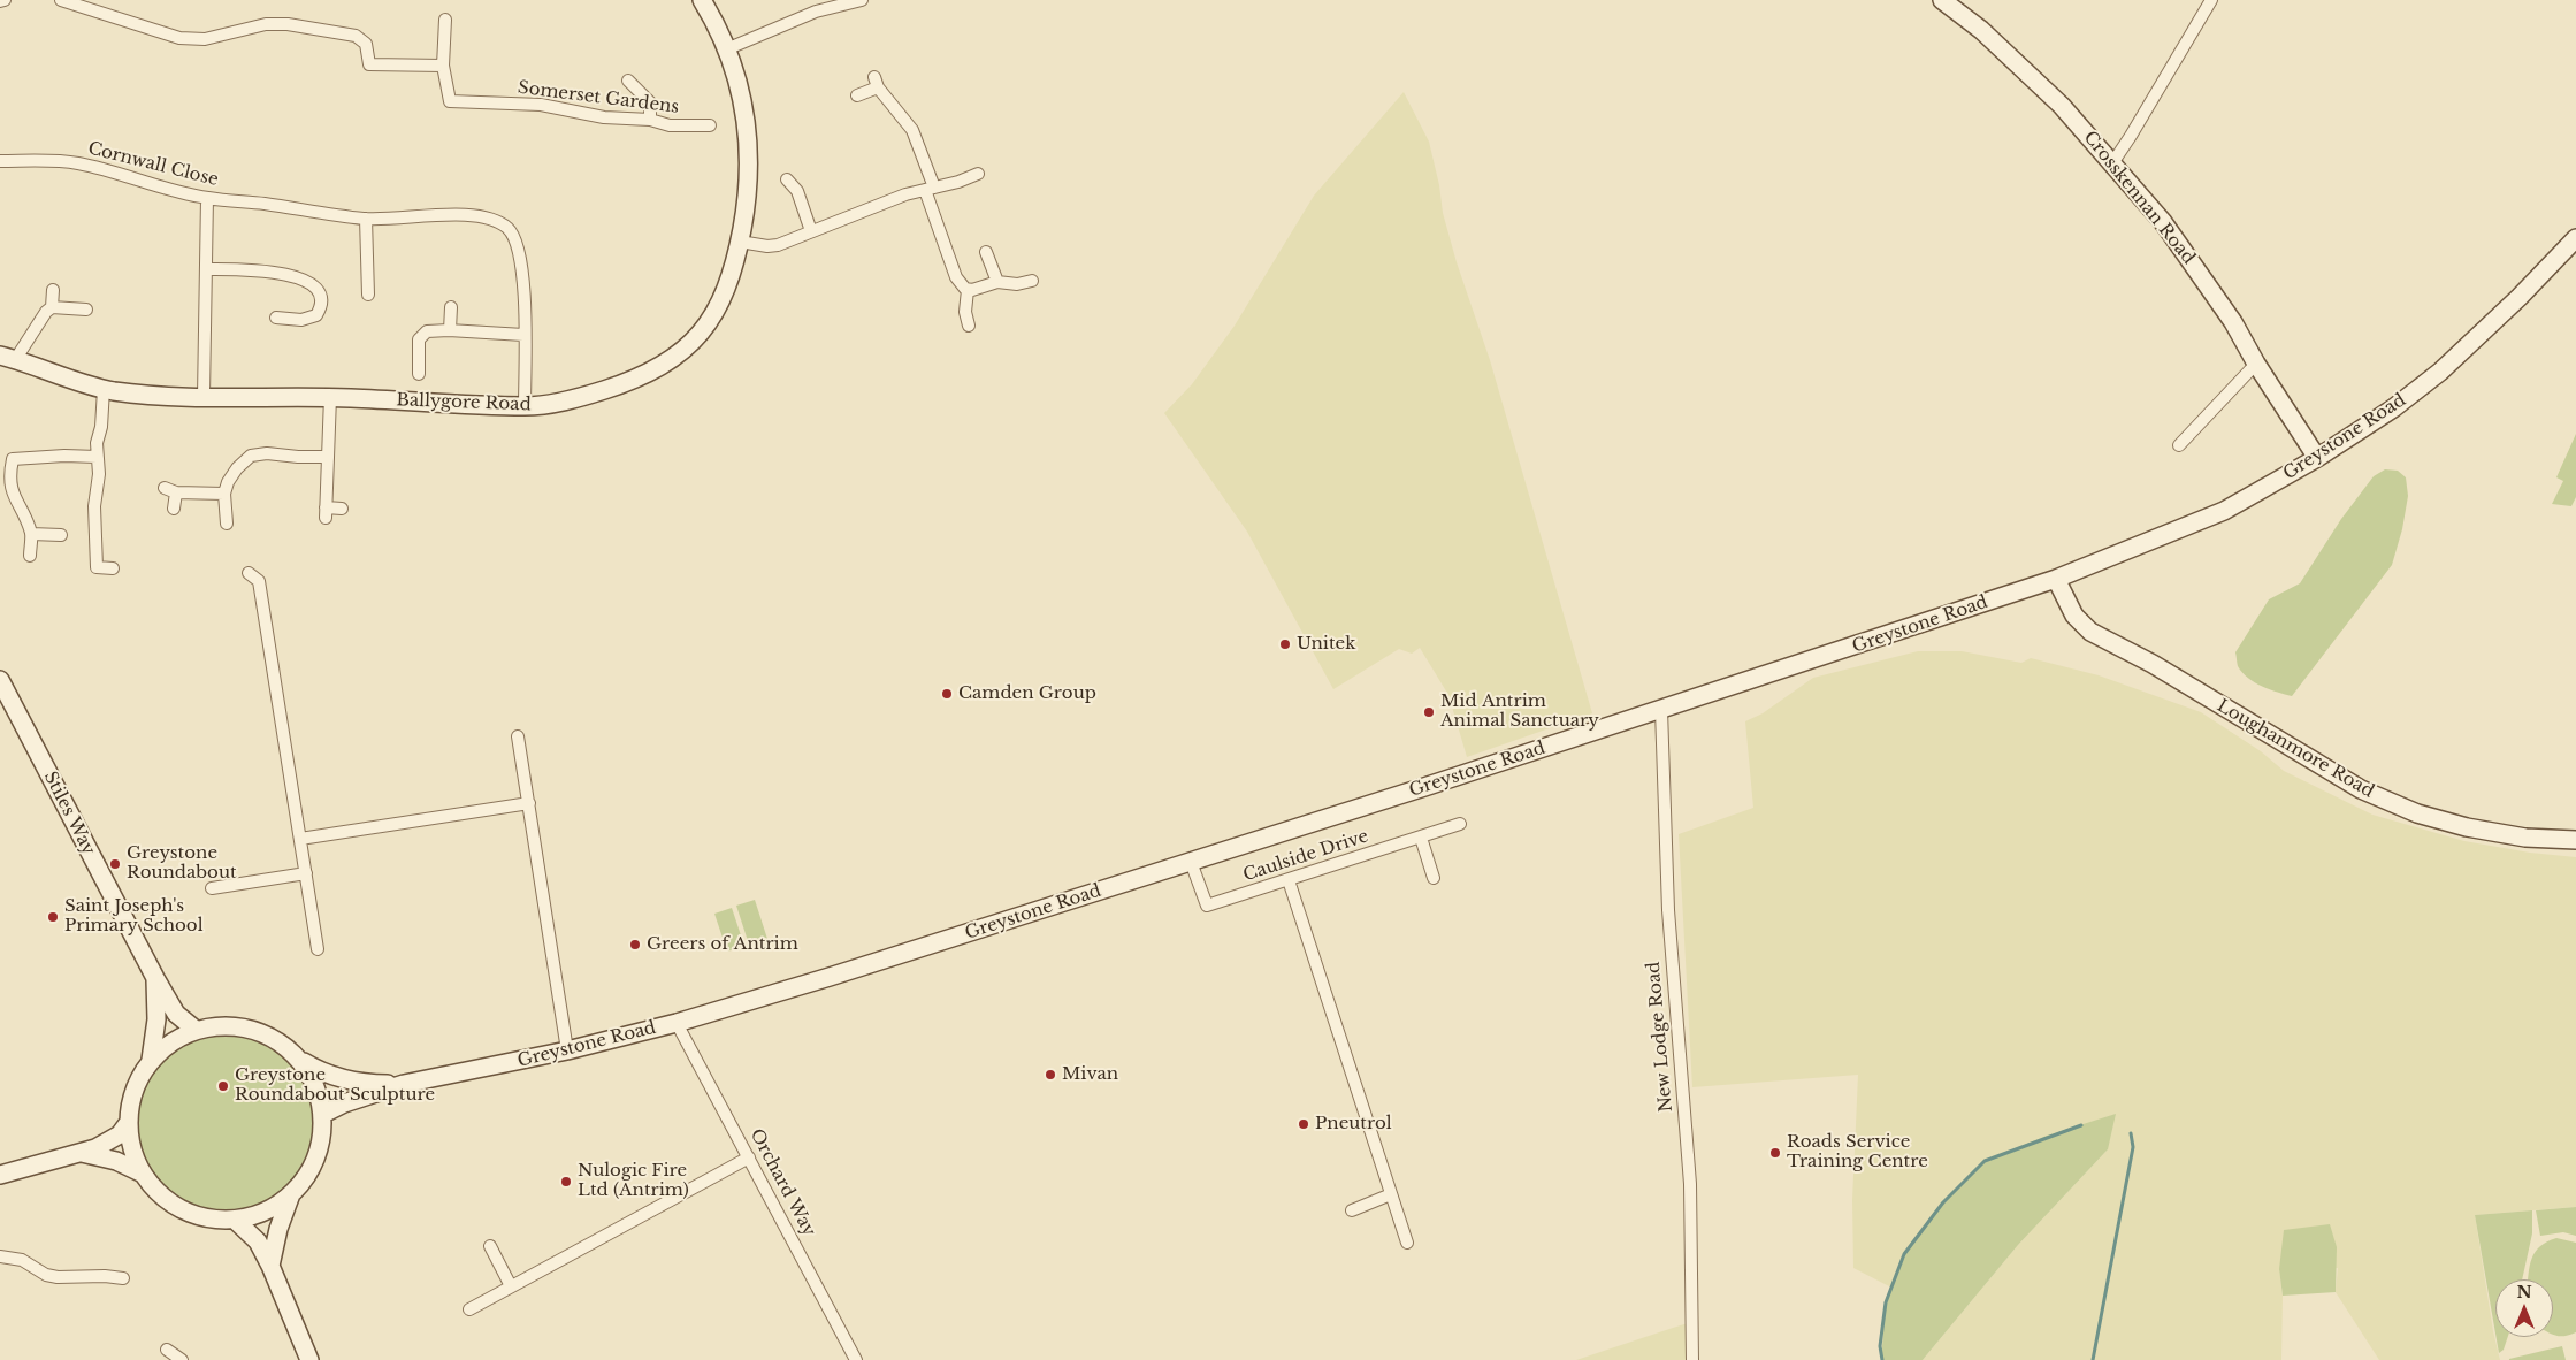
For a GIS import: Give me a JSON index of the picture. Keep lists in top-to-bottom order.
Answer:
{
  "streets": {
    "main road": [
      "Crosskennan Road",
      "Ballygore Road",
      "Greystone Road",
      "Loughanmore Road",
      "Stiles Way"
    ],
    "street": [
      "Somerset Gardens",
      "Cornwall Close",
      "Caulside Drive",
      "New Lodge Road",
      "Orchard Way"
    ]
  },
  "crossings": [
    ["Cornwall Close", "Ballygore Road"],
    ["Crosskennan Road", "Greystone Road"],
    ["Greystone Road", "Loughanmore Road"],
    ["Greystone Road", "Stiles Way"],
    ["Greystone Road", "Caulside Drive"],
    ["Greystone Road", "New Lodge Road"],
    ["Greystone Road", "Orchard Way"]
  ],
  "places": [
    "Unitek",
    "Camden Group",
    "Mid Antrim Animal Sanctuary",
    "Greystone Roundabout",
    "Saint Joseph's Primary School",
    "Greers of Antrim",
    "Mivan",
    "Greystone Roundabout Sculpture",
    "Pneutrol",
    "Roads Service Training Centre",
    "Nulogic Fire Ltd (Antrim)"
  ],
  "north": "top"
}
